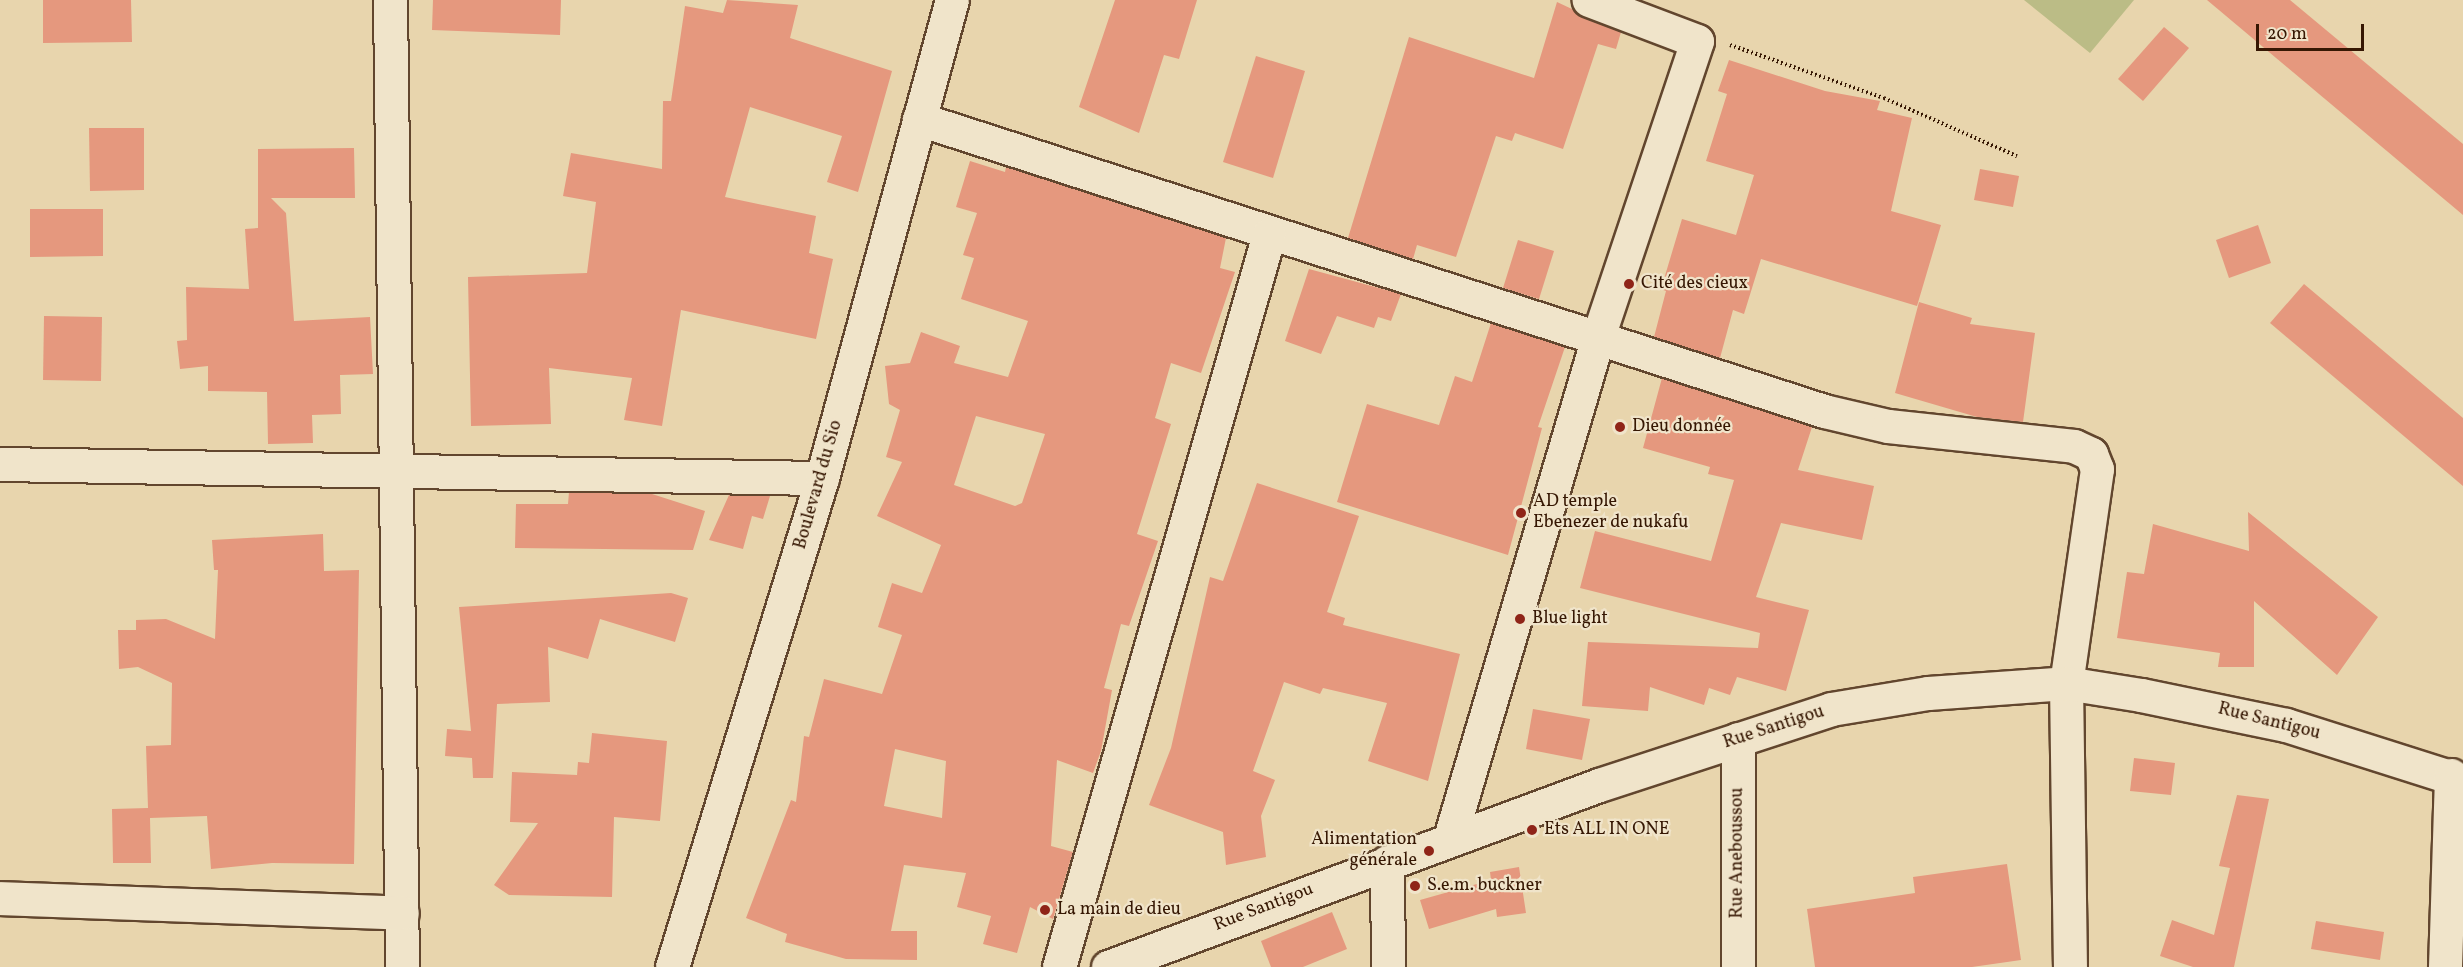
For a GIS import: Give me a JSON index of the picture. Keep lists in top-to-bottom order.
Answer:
{
  "streets": {
    "street": ["Boulevard du Sio", "Rue Santigou", "Rue Aneboussou"]
  },
  "crossings": [
    ["Rue Santigou", "Rue Aneboussou"]
  ],
  "places": [
    "Cité des cieux",
    "Dieu donnée",
    "AD temple Ebenezer de nukafu",
    "Blue light",
    "Ets ALL IN ONE",
    "Alimentation générale",
    "S.e.m. buckner",
    "La main de dieu"
  ],
  "scale_bar": "20 m"
}
